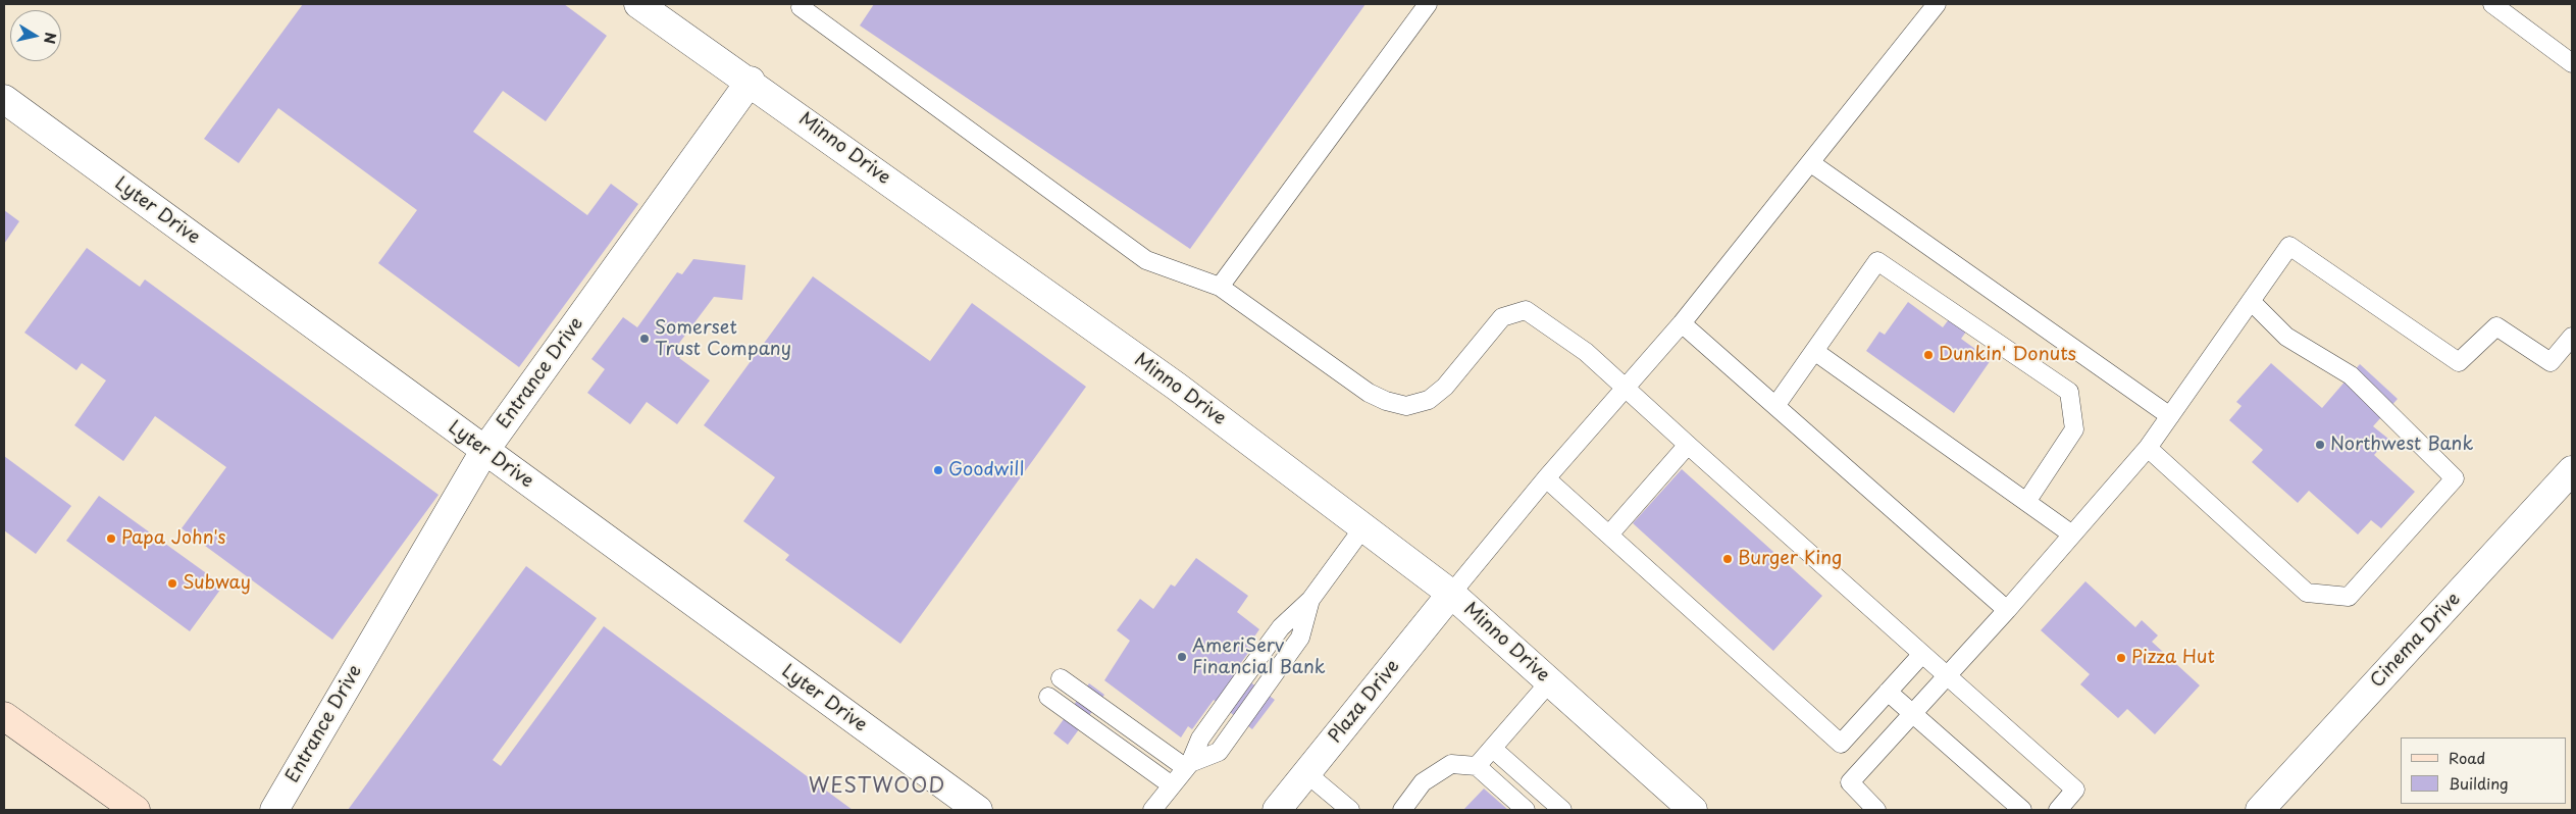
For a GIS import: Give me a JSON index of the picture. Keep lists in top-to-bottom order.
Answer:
{
  "streets": {
    "street": [
      "Minno Drive",
      "Lyter Drive",
      "Entrance Drive",
      "Cinema Drive",
      "Plaza Drive"
    ]
  },
  "crossings": [
    ["Minno Drive", "Entrance Drive"],
    ["Minno Drive", "Plaza Drive"],
    ["Lyter Drive", "Entrance Drive"]
  ],
  "districts": ["WESTWOOD"],
  "places": [
    "Somerset Trust Company",
    "Dunkin' Donuts",
    "Northwest Bank",
    "Goodwill",
    "Papa John's",
    "Burger King",
    "Subway",
    "AmeriServ Financial Bank",
    "Pizza Hut"
  ],
  "legend": ["Road", "Building"],
  "north": "right"
}
